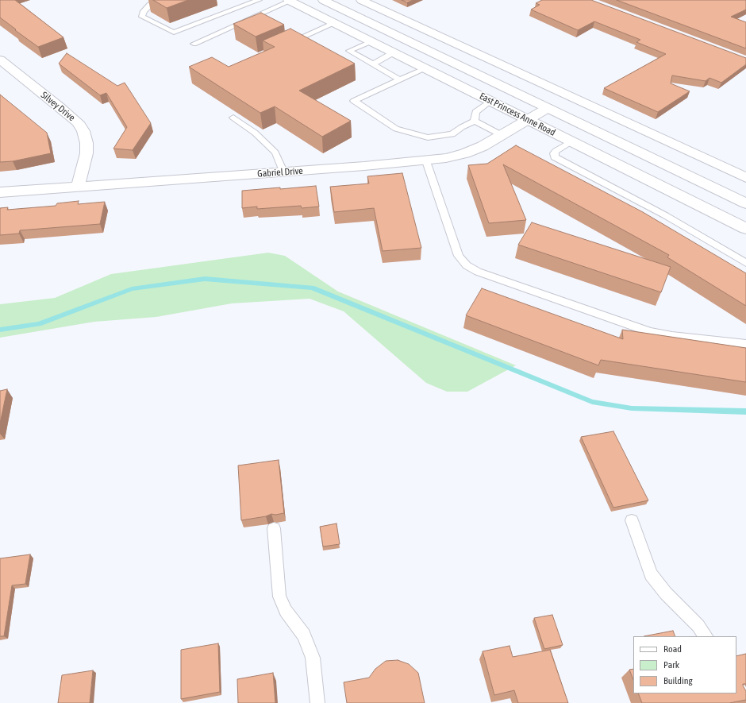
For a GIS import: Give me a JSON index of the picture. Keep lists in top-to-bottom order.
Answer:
{
  "streets": {
    "street": ["Silvey Drive", "East Princess Anne Road", "Gabriel Drive"]
  },
  "crossings": [
    ["Silvey Drive", "Gabriel Drive"],
    ["East Princess Anne Road", "Gabriel Drive"]
  ],
  "legend": ["Road", "Park", "Building"]
}
